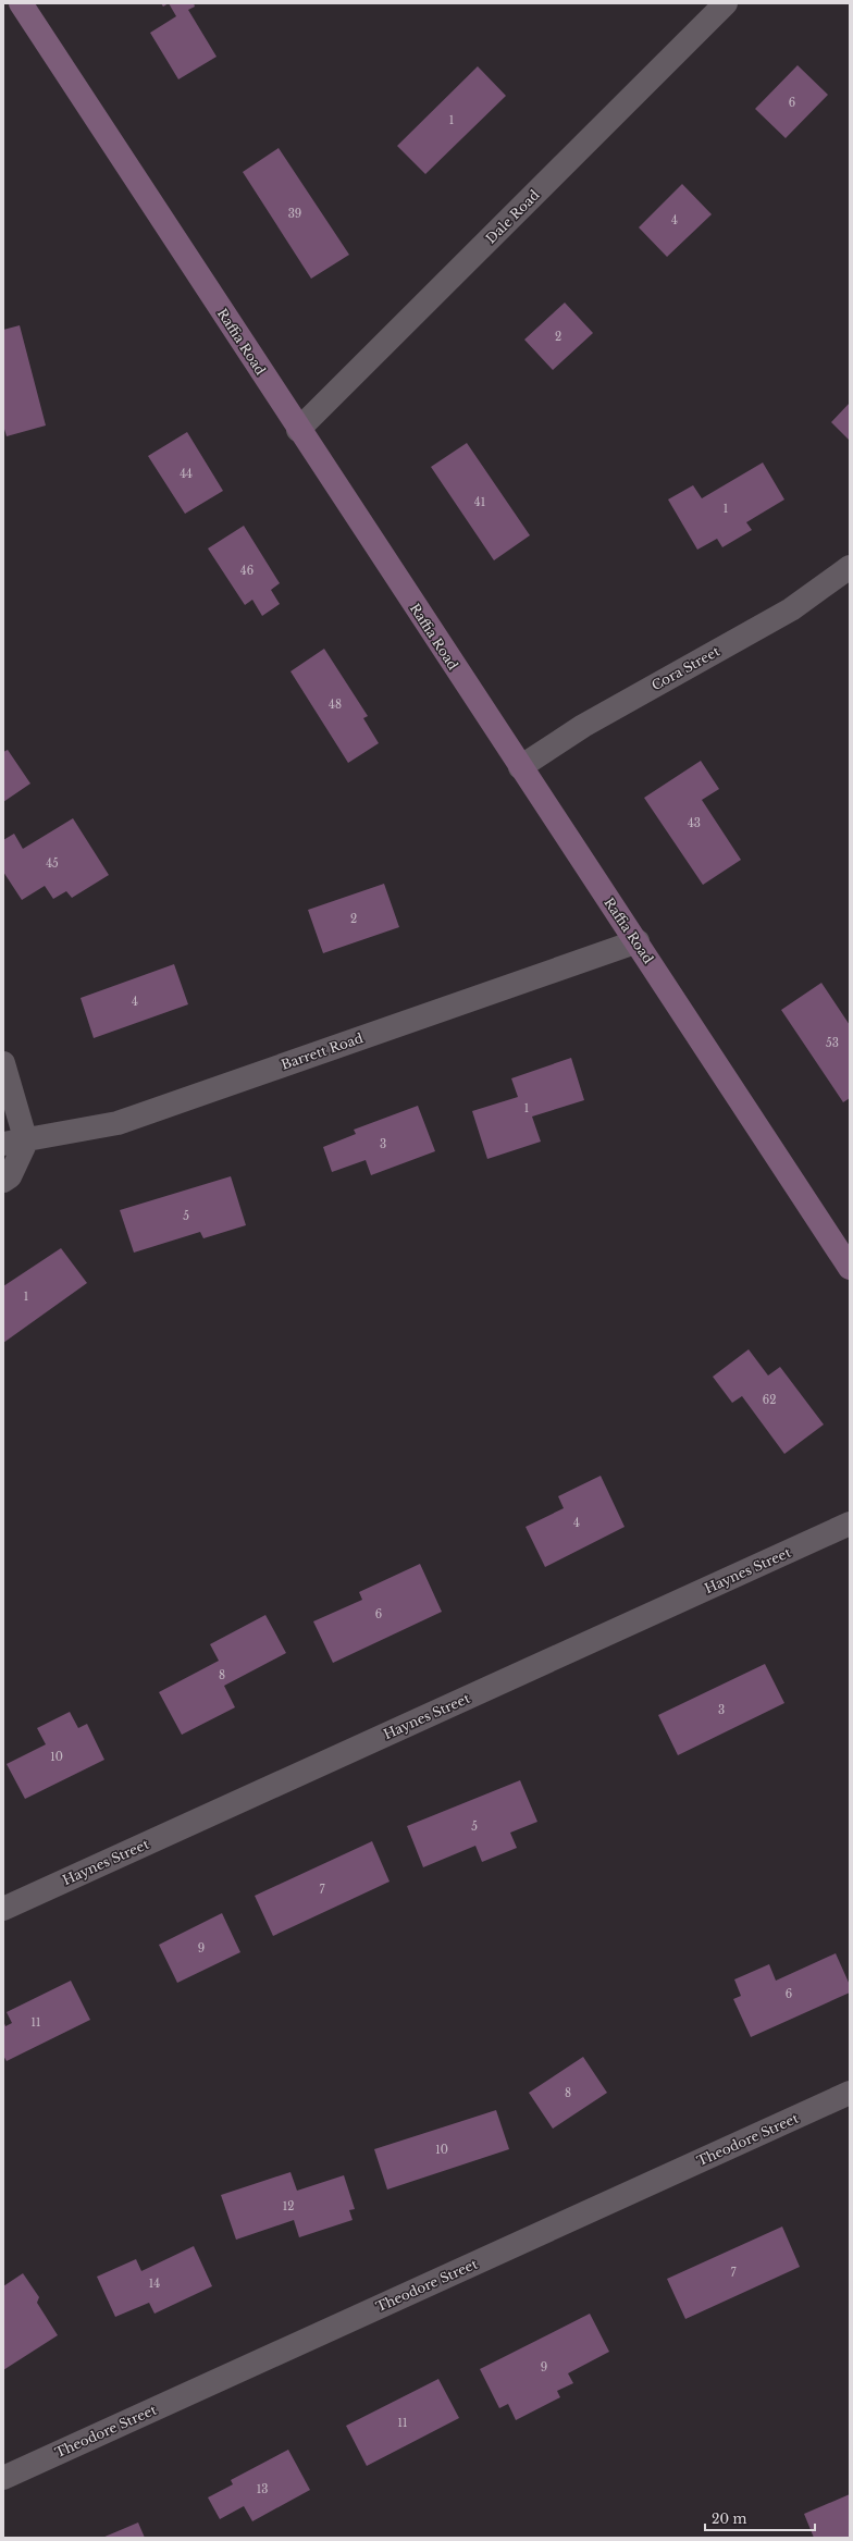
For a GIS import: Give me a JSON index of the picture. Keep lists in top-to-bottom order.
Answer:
{
  "streets": {
    "main road": ["Raffia Road"],
    "street": [
      "Dale Road",
      "Cora Street",
      "Barrett Road",
      "Haynes Street",
      "Theodore Street"
    ]
  },
  "crossings": [
    ["Dale Road", "Raffia Road"],
    ["Raffia Road", "Cora Street"],
    ["Raffia Road", "Barrett Road"]
  ],
  "house_numbers": [
    "6",
    "1",
    "39",
    "4",
    "2",
    "44",
    "41",
    "1",
    "46",
    "48",
    "43",
    "45",
    "2",
    "4",
    "53",
    "1",
    "3",
    "5",
    "1",
    "62",
    "4",
    "6",
    "8",
    "3",
    "10",
    "5",
    "7",
    "9",
    "6",
    "11",
    "8",
    "10",
    "12",
    "7",
    "14",
    "9",
    "11",
    "13"
  ],
  "scale_bar": "20 m"
}
